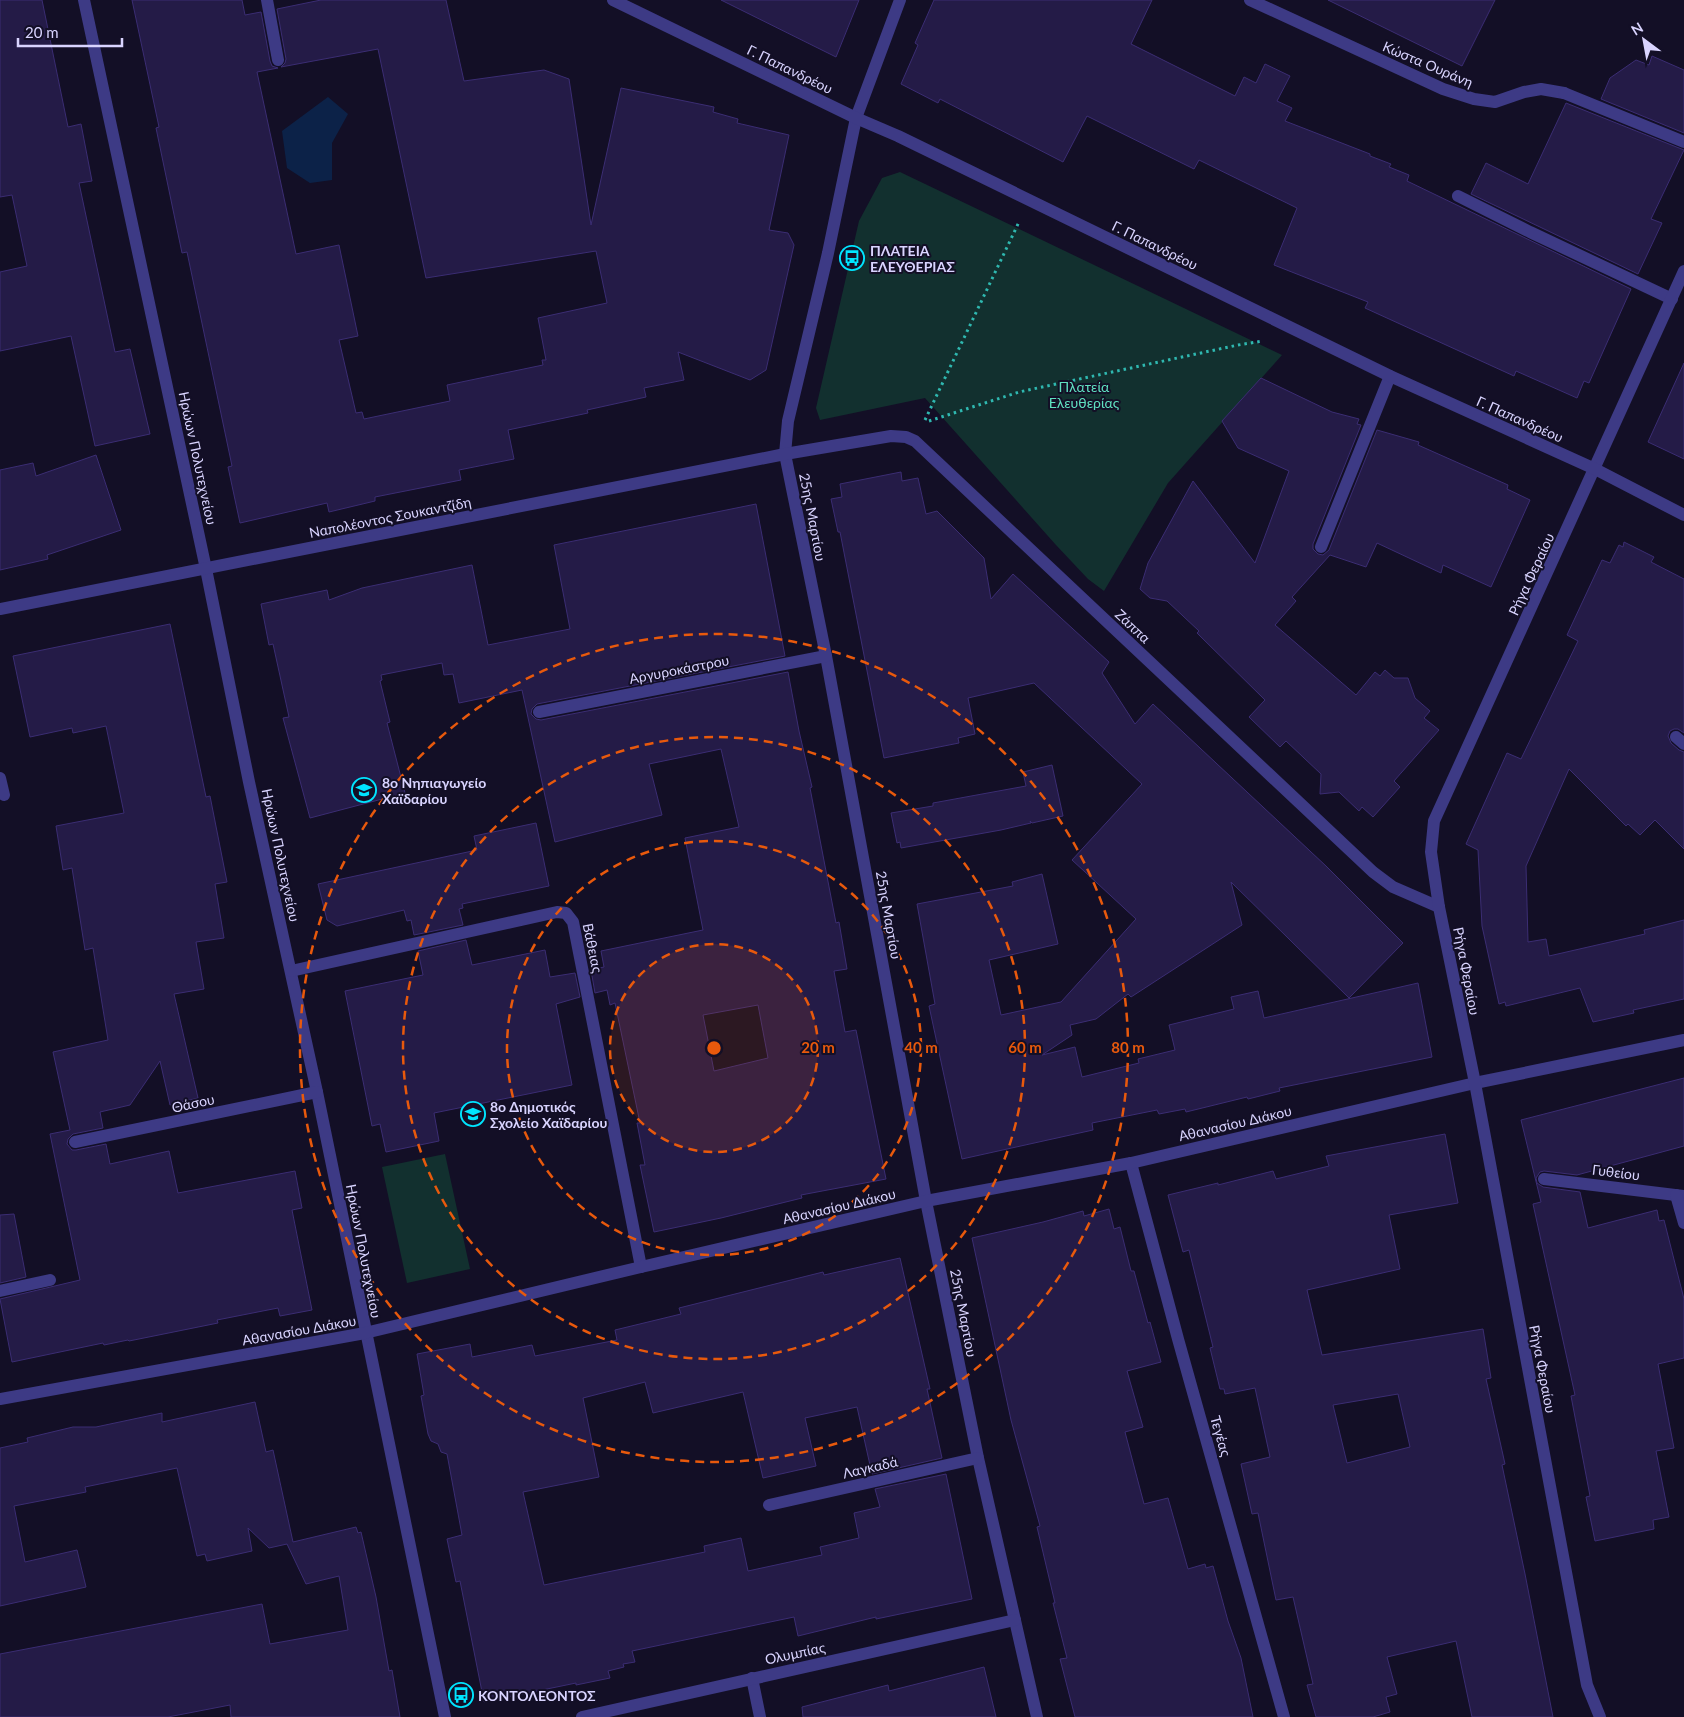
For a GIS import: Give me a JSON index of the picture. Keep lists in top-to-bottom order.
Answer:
{
  "streets": {
    "street": [
      "Κώστα Ουράνη",
      "Γ. Παπανδρέου",
      "Ηρώων Πολυτεχνείου",
      "Ναπολέοντος Σουκαντζίδη",
      "25ης Μαρτίου",
      "Ρήγα Φεραίου",
      "Ζάππα",
      "Αργυροκάστρου",
      "Βάθειας",
      "Θάσου",
      "Αθανασίου Διάκου",
      "Γυθείου",
      "Τεγέας",
      "Λαγκαδά",
      "Ολυμπίας"
    ]
  },
  "crossings": [
    ["Γ. Παπανδρέου", "25ης Μαρτίου"],
    ["Γ. Παπανδρέου", "Ρήγα Φεραίου"],
    ["Ηρώων Πολυτεχνείου", "Ναπολέοντος Σουκαντζίδη"],
    ["Ηρώων Πολυτεχνείου", "Βάθειας"],
    ["Ηρώων Πολυτεχνείου", "Θάσου"],
    ["Ηρώων Πολυτεχνείου", "Αθανασίου Διάκου"],
    ["Ναπολέοντος Σουκαντζίδη", "25ης Μαρτίου"],
    ["Ναπολέοντος Σουκαντζίδη", "Ζάππα"],
    ["25ης Μαρτίου", "Ζάππα"],
    ["25ης Μαρτίου", "Αργυροκάστρου"],
    ["25ης Μαρτίου", "Αθανασίου Διάκου"],
    ["25ης Μαρτίου", "Λαγκαδά"],
    ["25ης Μαρτίου", "Ολυμπίας"],
    ["Ρήγα Φεραίου", "Ζάππα"],
    ["Ρήγα Φεραίου", "Αθανασίου Διάκου"],
    ["Βάθειας", "Αθανασίου Διάκου"],
    ["Αθανασίου Διάκου", "Τεγέας"]
  ],
  "parks": ["Πλατεία Ελευθερίας"],
  "places": {
    "bus stop": ["ΠΛΑΤΕΙΑ ΕΛΕΥΘΕΡΙΑΣ", "ΚΟΝΤΟΛΕΟΝΤΟΣ"],
    "school or university": ["8ο Νηπιαγωγείο Χαϊδαρίου", "8ο Δημοτικός Σχολείο Χαϊδαρίου"]
  },
  "scale_bar": "20 m",
  "north": "top left",
  "rings": [
    "20 m",
    "40 m",
    "60 m",
    "80 m"
  ]
}
